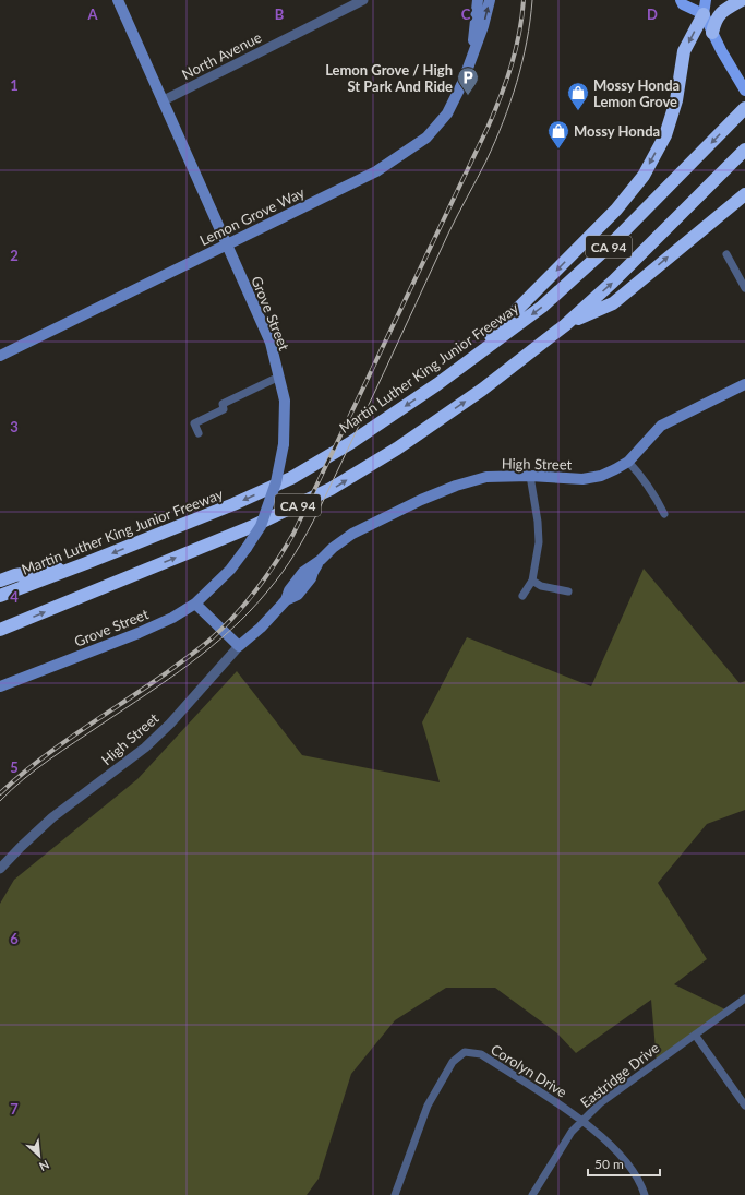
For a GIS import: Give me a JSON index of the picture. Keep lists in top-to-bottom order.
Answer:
{
  "streets": {
    "highway": ["CA 94", "Martin Luther King Junior Freeway"],
    "main road": ["Lemon Grove Way", "Grove Street", "High Street"],
    "street": ["North Avenue", "Corolyn Drive", "Eastridge Drive"]
  },
  "crossings": [
    ["North Avenue", "Grove Street"],
    ["Lemon Grove Way", "Grove Street"],
    ["Corolyn Drive", "Eastridge Drive"]
  ],
  "places": {
    "parking": ["Lemon Grove / High St Park And Ride"],
    "shop": ["Mossy Honda Lemon Grove", "Mossy Honda"]
  },
  "scale_bar": "50 m",
  "north": "bottom right",
  "grid": {
    "columns": [
      "A",
      "B",
      "C",
      "D"
    ],
    "rows": [
      "1",
      "2",
      "3",
      "4",
      "5",
      "6",
      "7"
    ]
  }
}
